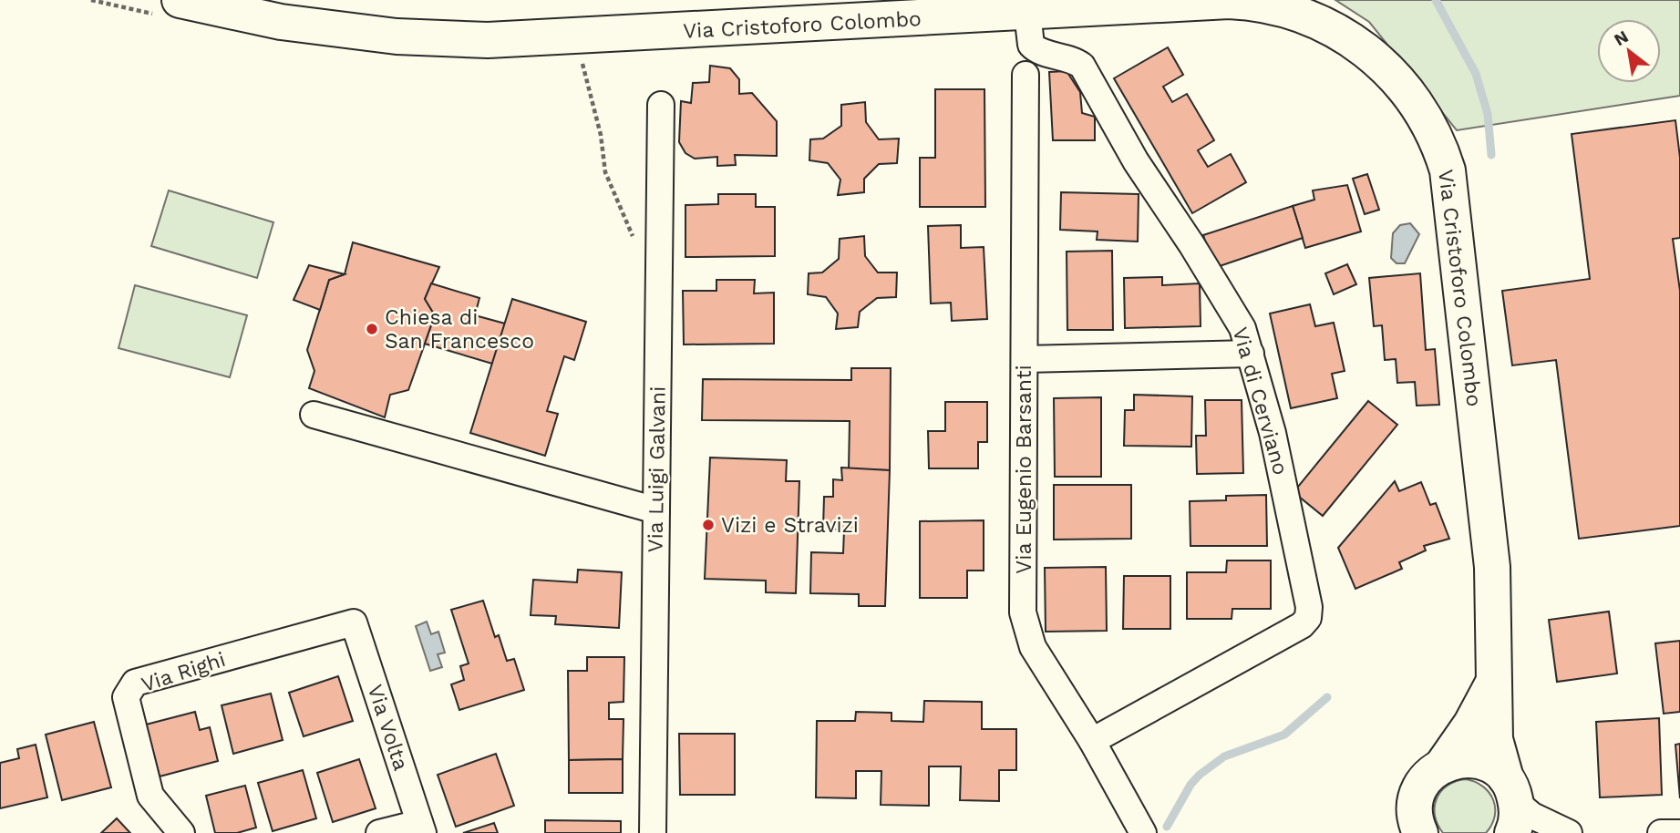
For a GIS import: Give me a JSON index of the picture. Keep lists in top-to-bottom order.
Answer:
{
  "streets": {
    "main road": ["Via Cristoforo Colombo"],
    "street": [
      "Via di Cerviano",
      "Via Luigi Galvani",
      "Via Eugenio Barsanti",
      "Via Righi",
      "Via Volta"
    ]
  },
  "crossings": [
    ["Via Cristoforo Colombo", "Via di Cerviano"],
    ["Via di Cerviano", "Via Eugenio Barsanti"],
    ["Via Righi", "Via Volta"]
  ],
  "places": ["Chiesa di San Francesco", "Vizi e Stravizi"],
  "north": "top left"
}
